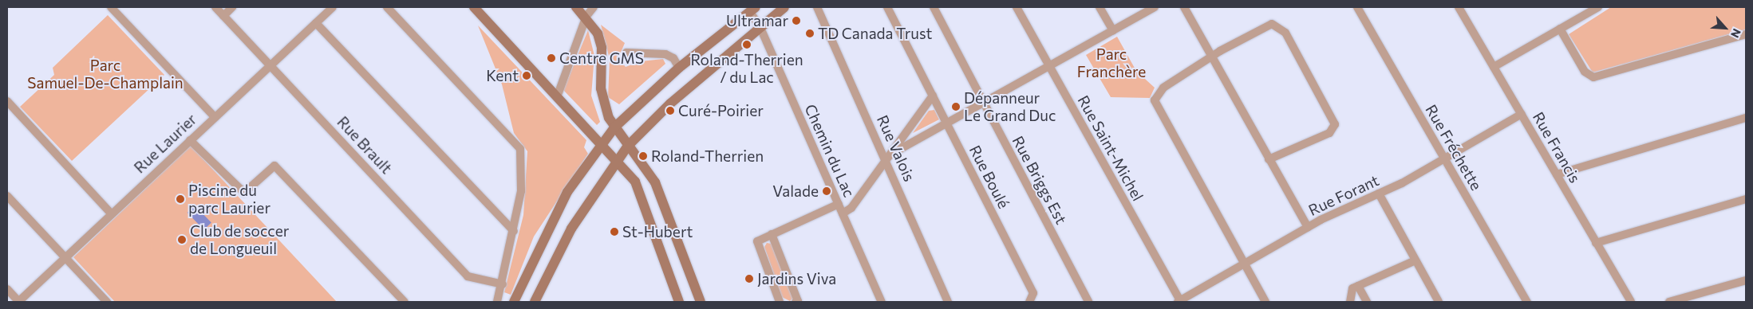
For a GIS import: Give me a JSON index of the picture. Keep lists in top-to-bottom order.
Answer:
{
  "streets": {
    "street": [
      "Rue Laurier",
      "Rue Brault",
      "Rue Fréchette",
      "Rue Francis",
      "Rue Valois",
      "Rue Saint-Michel",
      "Chemin du Lac",
      "Rue Boulé",
      "Rue Briggs Est",
      "Rue Forant"
    ]
  },
  "crossings": [
    ["Rue Laurier", "Rue Brault"],
    ["Rue Fréchette", "Rue Forant"],
    ["Rue Francis", "Rue Forant"],
    ["Rue Saint-Michel", "Rue Forant"]
  ],
  "parks": ["Parc Franchère", "Parc Samuel-De-Champlain"],
  "places": [
    "Ultramar",
    "TD Canada Trust",
    "Roland-Therrien / du Lac",
    "Centre GMS",
    "Kent",
    "Dépanneur Le Grand Duc",
    "Curé-Poirier",
    "Roland-Therrien",
    "Valade",
    "Piscine du parc Laurier",
    "St-Hubert",
    "Club de soccer de Longueuil",
    "Jardins Viva"
  ],
  "north": "bottom right"
}
